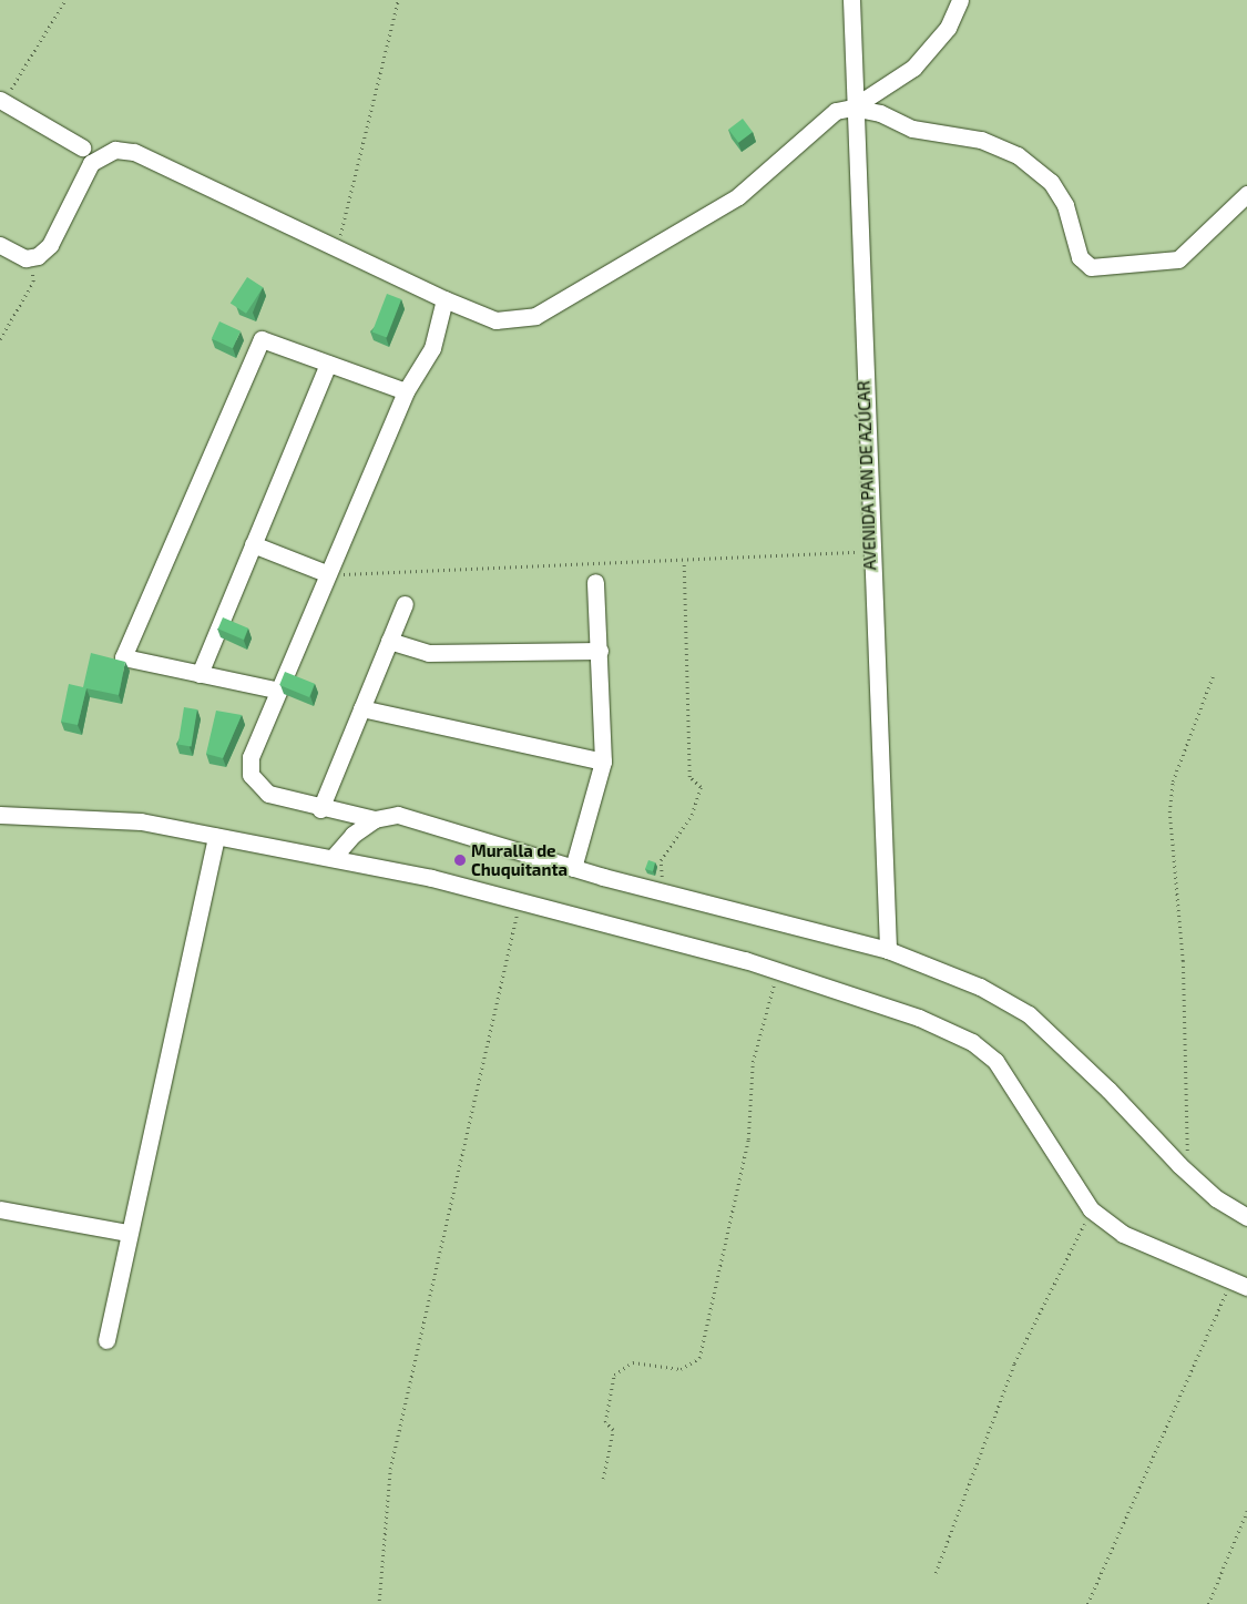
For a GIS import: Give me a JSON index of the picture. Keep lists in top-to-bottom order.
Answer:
{
  "streets": {
    "street": ["AVENIDA PAN DE AZÚCAR"]
  },
  "places": ["Muralla de Chuquitanta"]
}
